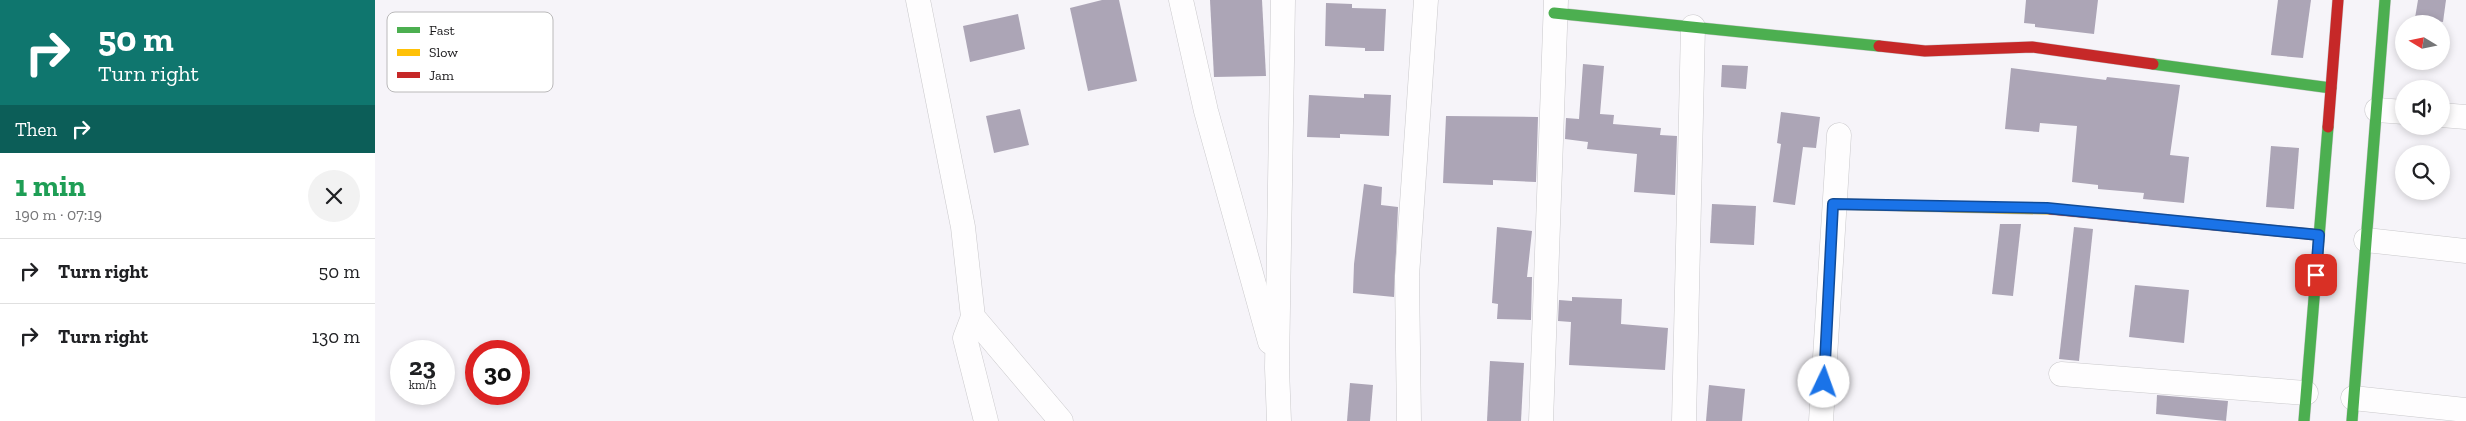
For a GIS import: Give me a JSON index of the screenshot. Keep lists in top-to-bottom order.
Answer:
{
  "legend": ["Fast", "Slow", "Jam"],
  "north": "left",
  "page": {
    "turn": ["50 m", "Turn right"],
    "then": "Then",
    "heading": ["1 min", "190 m · 07:19"],
    "list": [
      {
        "name": "Turn right",
        "value": "50 m"
      },
      {
        "name": "Turn right",
        "value": "130 m"
      }
    ],
    "speed": "23 km/h",
    "limit": "30"
  }
}
